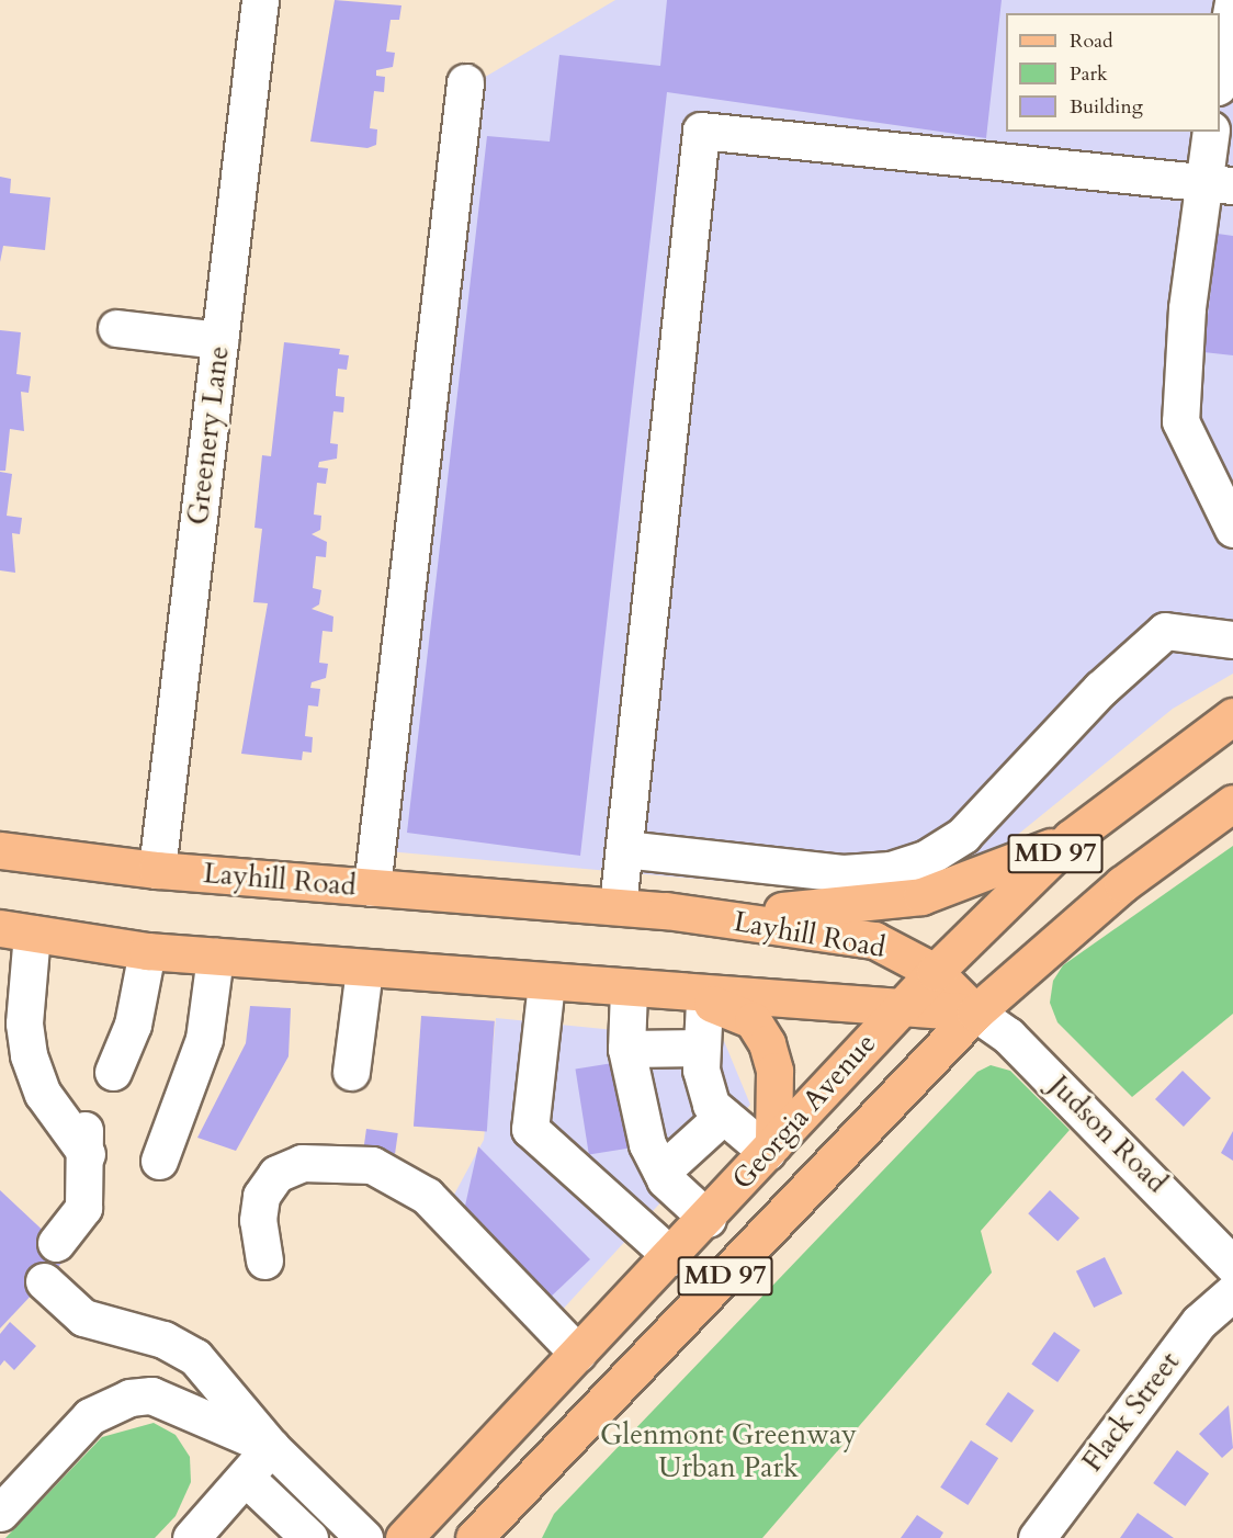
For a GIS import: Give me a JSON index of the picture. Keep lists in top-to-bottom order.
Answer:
{
  "streets": {
    "main road": ["MD 97", "Layhill Road", "Georgia Avenue"],
    "street": ["Greenery Lane", "Judson Road", "Flack Street"]
  },
  "crossings": [
    ["Greenery Lane", "Layhill Road"],
    ["Layhill Road", "Georgia Avenue"],
    ["Layhill Road", "Judson Road"],
    ["Georgia Avenue", "Judson Road"]
  ],
  "parks": ["Glenmont Greenway Urban Park"],
  "legend": ["Road", "Park", "Building"]
}
